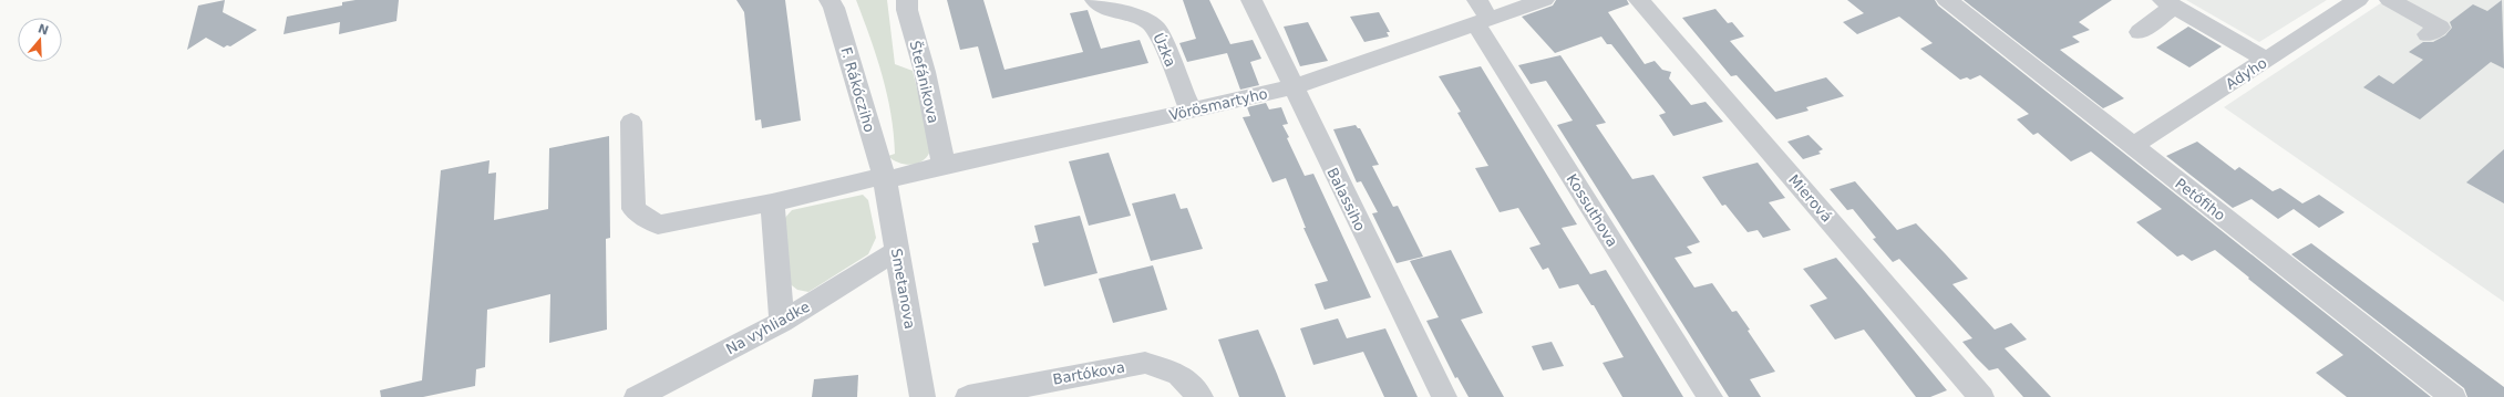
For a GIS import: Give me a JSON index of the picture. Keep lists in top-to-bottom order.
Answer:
{
  "streets": {
    "street": [
      "Úzka",
      "Adyho",
      "Štefánikova",
      "F. Rákócziho",
      "Vörösmartyho",
      "Mierová",
      "Balassiho",
      "Petőfiho",
      "Kossuthova",
      "Smetanova",
      "Na vyhliadke",
      "Bartókova"
    ]
  },
  "crossings": [
    ["Úzka", "Vörösmartyho"],
    ["Adyho", "Petőfiho"],
    ["Štefánikova", "Vörösmartyho"],
    ["F. Rákócziho", "Vörösmartyho"],
    ["F. Rákócziho", "Smetanova"],
    ["Vörösmartyho", "Balassiho"],
    ["Vörösmartyho", "Kossuthova"],
    ["Vörösmartyho", "Smetanova"],
    ["Smetanova", "Na vyhliadke"]
  ],
  "north": "top"
}
